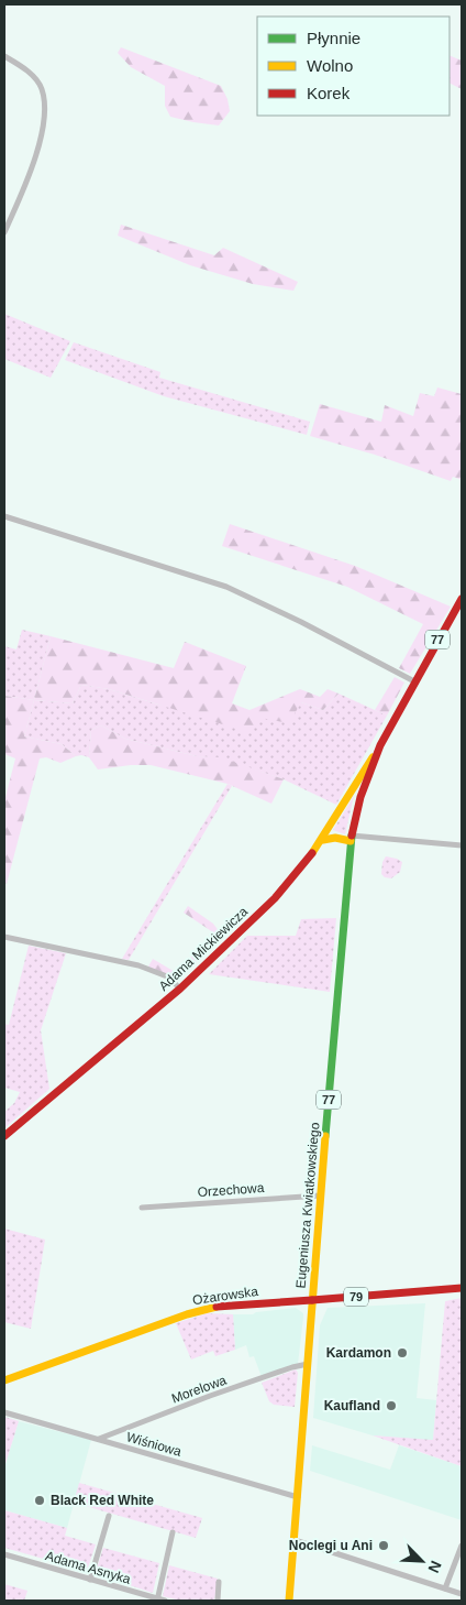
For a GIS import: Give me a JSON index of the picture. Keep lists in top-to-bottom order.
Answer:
{
  "streets": {
    "main road": [
      "77",
      "Adama Mickiewicza",
      "Eugeniusza Kwiatkowskiego",
      "Ożarowska",
      "79"
    ],
    "street": [
      "Orzechowa",
      "Morelowa",
      "Wiśniowa",
      "Adama Asnyka"
    ]
  },
  "crossings": [
    ["Adama Mickiewicza", "Eugeniusza Kwiatkowskiego"],
    ["Orzechowa", "Eugeniusza Kwiatkowskiego"],
    ["Eugeniusza Kwiatkowskiego", "Ożarowska"],
    ["Eugeniusza Kwiatkowskiego", "Morelowa"],
    ["Eugeniusza Kwiatkowskiego", "Wiśniowa"],
    ["Morelowa", "Wiśniowa"]
  ],
  "places": [
    "Kardamon",
    "Kaufland",
    "Black Red White",
    "Noclegi u Ani"
  ],
  "legend": ["Płynnie", "Wolno", "Korek"],
  "north": "bottom right"
}
